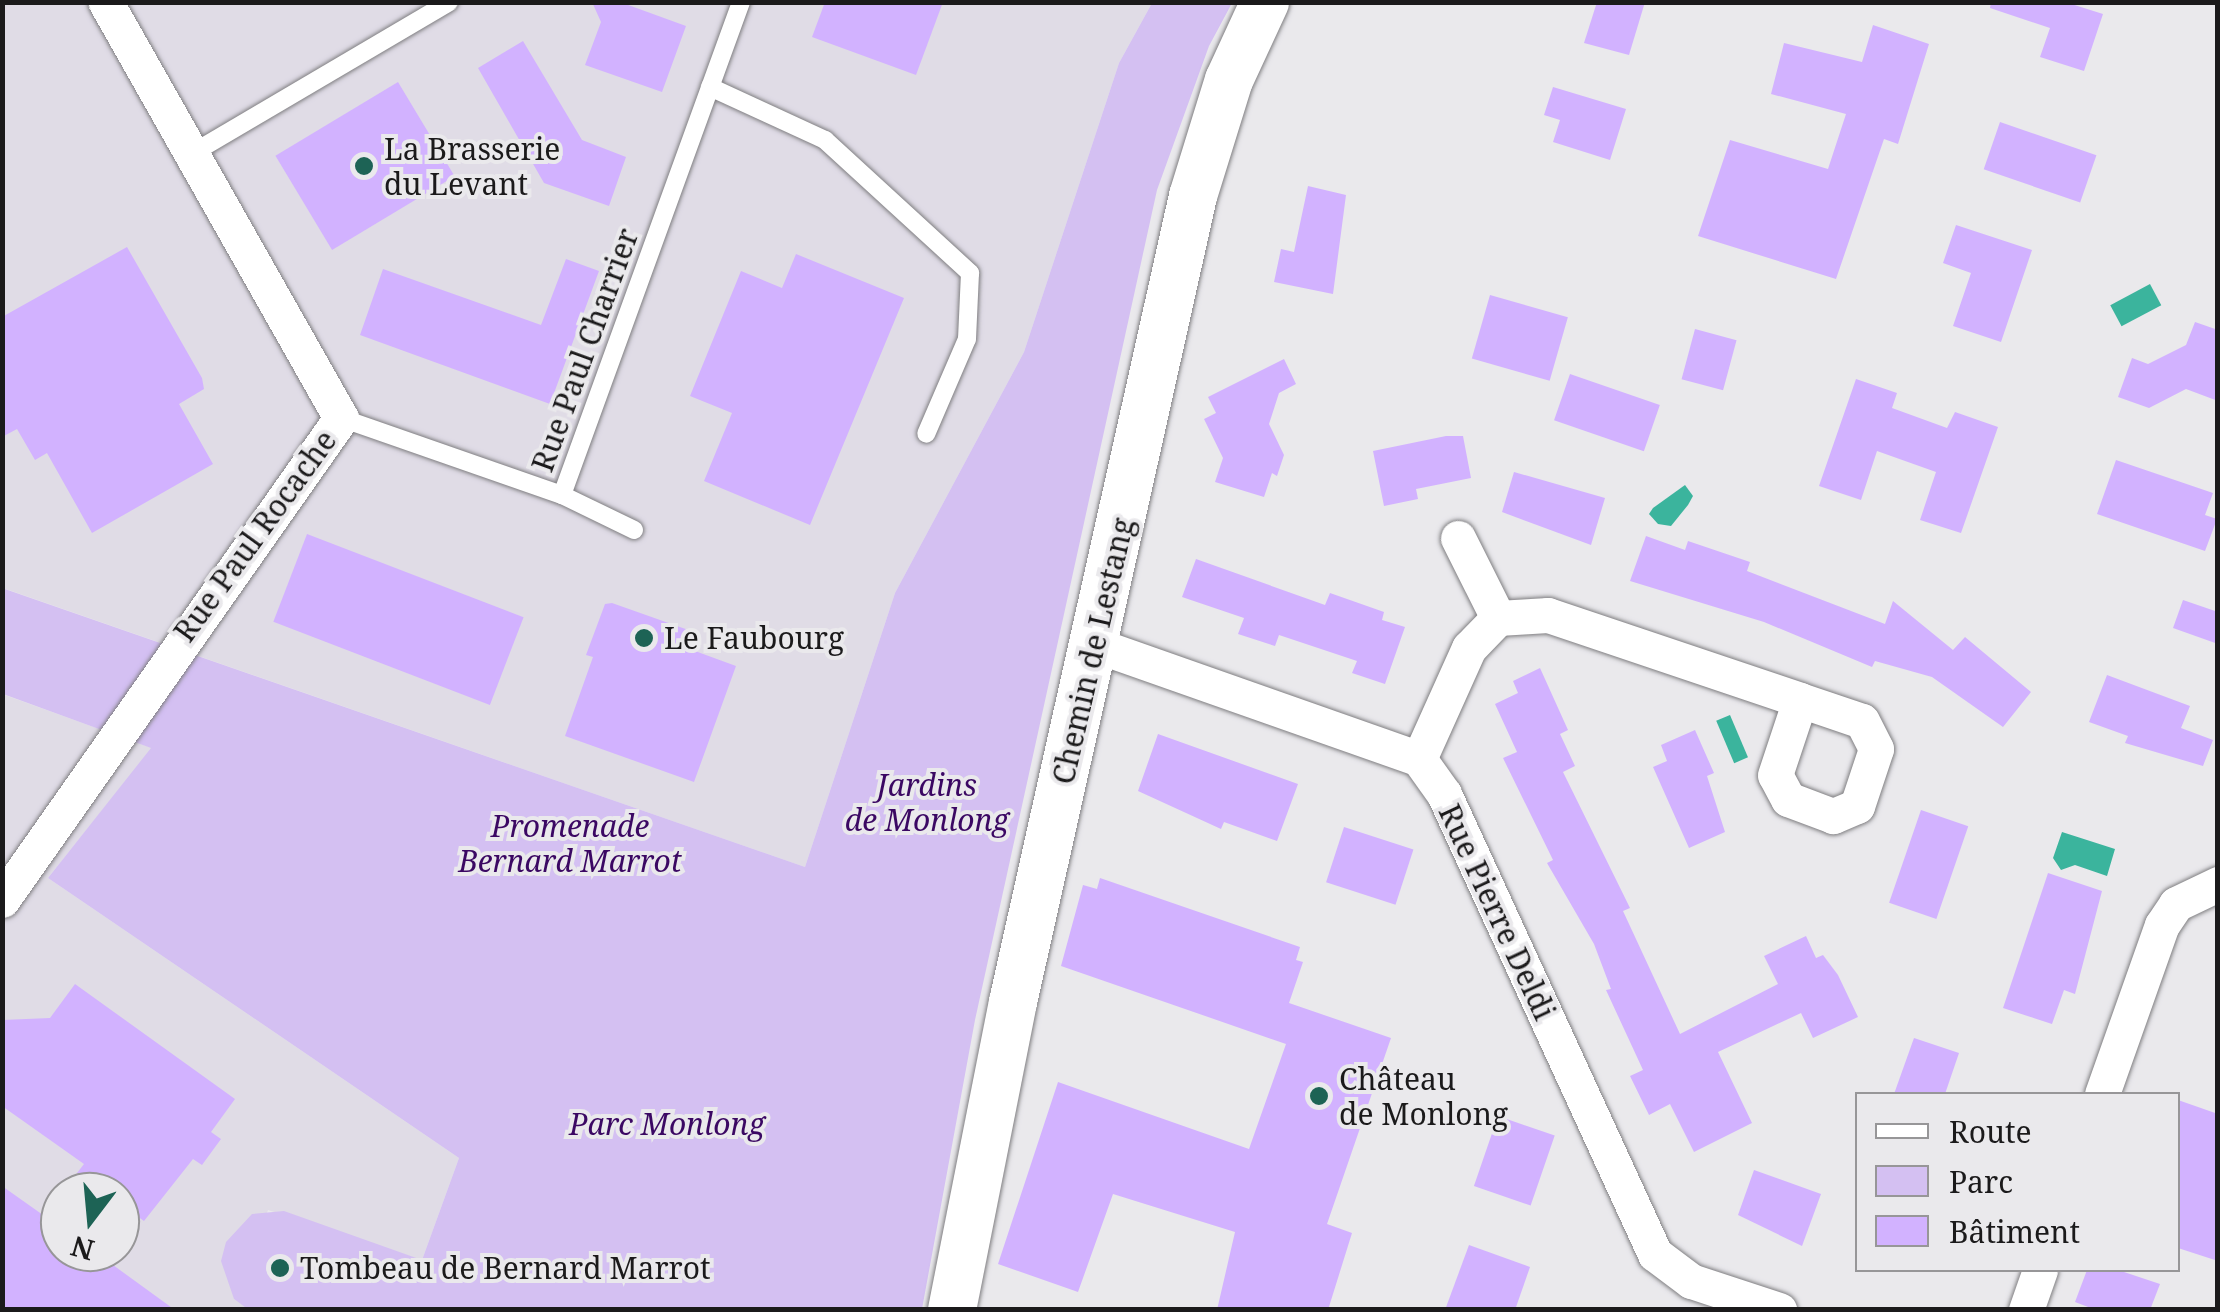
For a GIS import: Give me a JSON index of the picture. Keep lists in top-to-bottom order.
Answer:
{
  "streets": {
    "street": ["Rue Paul Rocache", "Chemin de Lestang", "Rue Pierre Deldi"],
    "lane": ["Rue Paul Charrier"]
  },
  "crossings": [
    ["Rue Paul Charrier", "Rue Paul Rocache"]
  ],
  "parks": ["Jardins de Monlong", "Promenade Bernard Marrot", "Parc Monlong"],
  "places": [
    "La Brasserie du Levant",
    "Le Faubourg",
    "Château de Monlong",
    "Tombeau de Bernard Marrot"
  ],
  "legend": ["Route", "Parc", "Bâtiment"],
  "north": "bottom"
}
